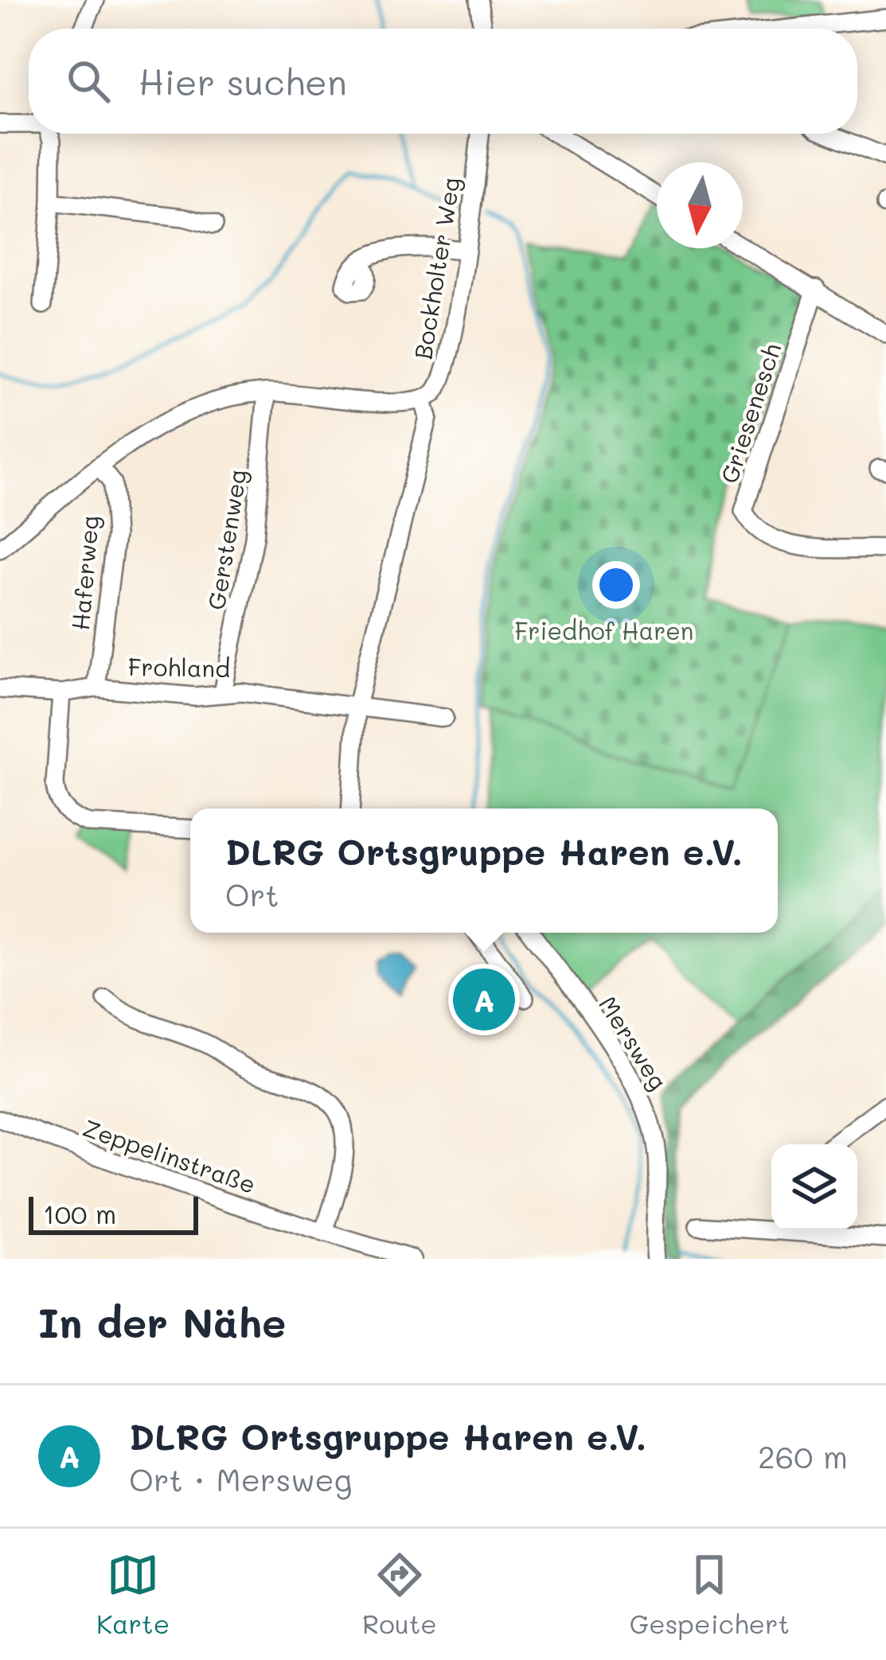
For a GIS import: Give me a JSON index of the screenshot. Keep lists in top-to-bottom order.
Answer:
{
  "streets": {
    "street": [
      "Bockholter Weg",
      "Griesenesch",
      "Gerstenweg",
      "Haferweg",
      "Frohland",
      "Mersweg",
      "Zeppelinstraße"
    ]
  },
  "crossings": [
    ["Gerstenweg", "Frohland"],
    ["Haferweg", "Frohland"]
  ],
  "parks": ["Friedhof Haren"],
  "scale_bar": "100 m",
  "north": "bottom",
  "page": {
    "search": "Hier suchen",
    "popup": ["DLRG Ortsgruppe Haren e.V.", "Ort"],
    "pins": "A",
    "scale": "100 m",
    "heading": "In der Nähe",
    "list": [
      {
        "mark": "A",
        "name": "DLRG Ortsgruppe Haren e.V.",
        "note": "Ort · Mersweg",
        "value": "260 m"
      }
    ],
    "nav": ["Karte", "Route", "Gespeichert"]
  }
}
